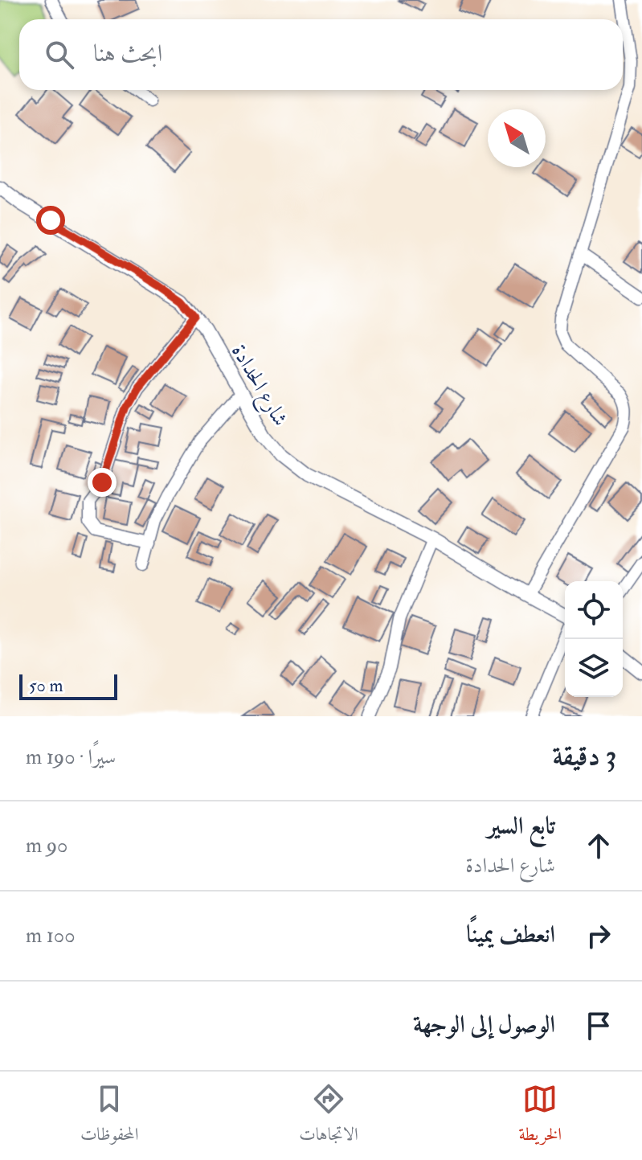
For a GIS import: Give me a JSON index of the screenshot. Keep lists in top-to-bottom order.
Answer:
{
  "streets": {
    "street": ["شارع الحدادة"]
  },
  "scale_bar": "50 m",
  "north": "top left",
  "page": {
    "search": "ابحث هنا",
    "scale": "50 m",
    "heading": ["3 دقيقة", "سيرًا · 190 m"],
    "list": [
      ["تابع السير", "شارع الحدادة", "90 m"],
      ["انعطف يمينًا", "100 m"],
      "الوصول إلى الوجهة"
    ],
    "nav": ["الخريطة", "الاتجاهات", "المحفوظات"]
  }
}
